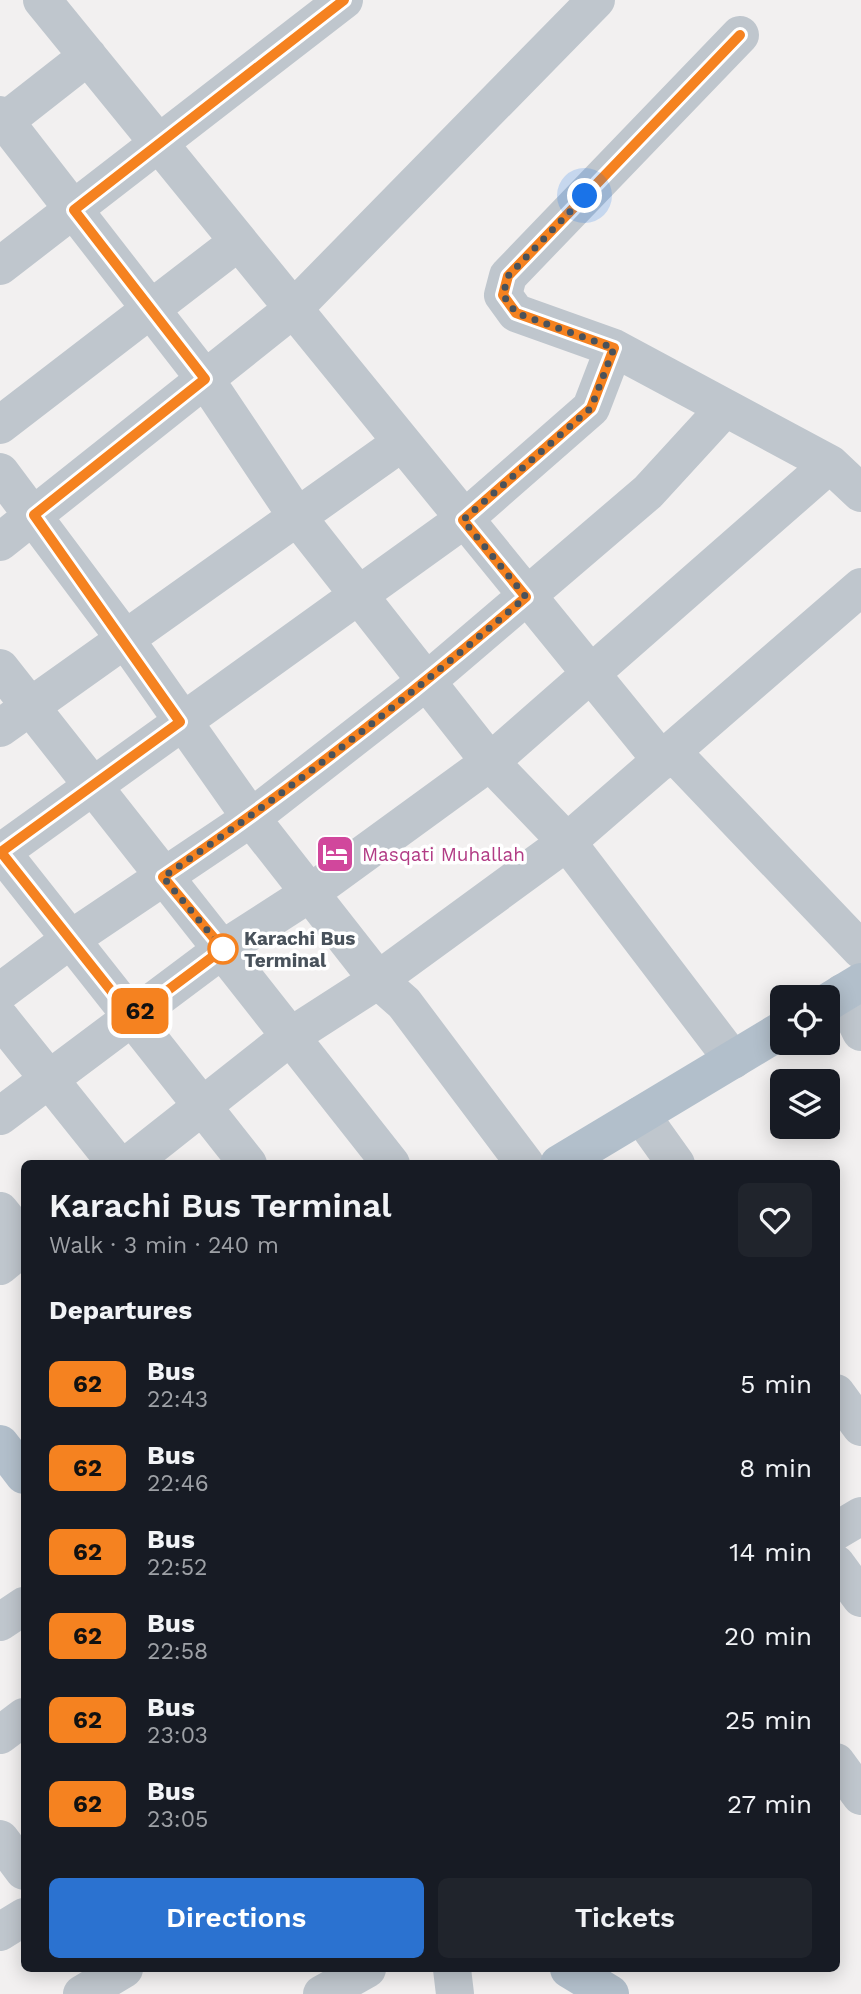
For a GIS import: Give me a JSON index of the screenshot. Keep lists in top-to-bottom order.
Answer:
{
  "places": {
    "hotel": ["Masqati Muhallah"],
    "other": ["Karachi Bus Terminal"]
  },
  "lines": ["bus line 62"],
  "page": {
    "on_map": "62",
    "heading": [
      ["Karachi Bus Terminal", "Walk · 3 min · 240 m"],
      "Departures"
    ],
    "list": [
      {
        "mark": "62",
        "name": "Bus",
        "note": "22:43",
        "value": "5 min"
      },
      {
        "mark": "62",
        "name": "Bus",
        "note": "22:46",
        "value": "8 min"
      },
      {
        "mark": "62",
        "name": "Bus",
        "note": "22:52",
        "value": "14 min"
      },
      {
        "mark": "62",
        "name": "Bus",
        "note": "22:58",
        "value": "20 min"
      },
      {
        "mark": "62",
        "name": "Bus",
        "note": "23:03",
        "value": "25 min"
      },
      {
        "mark": "62",
        "name": "Bus",
        "note": "23:05",
        "value": "27 min"
      }
    ],
    "buttons": ["Directions", "Tickets"]
  }
}
